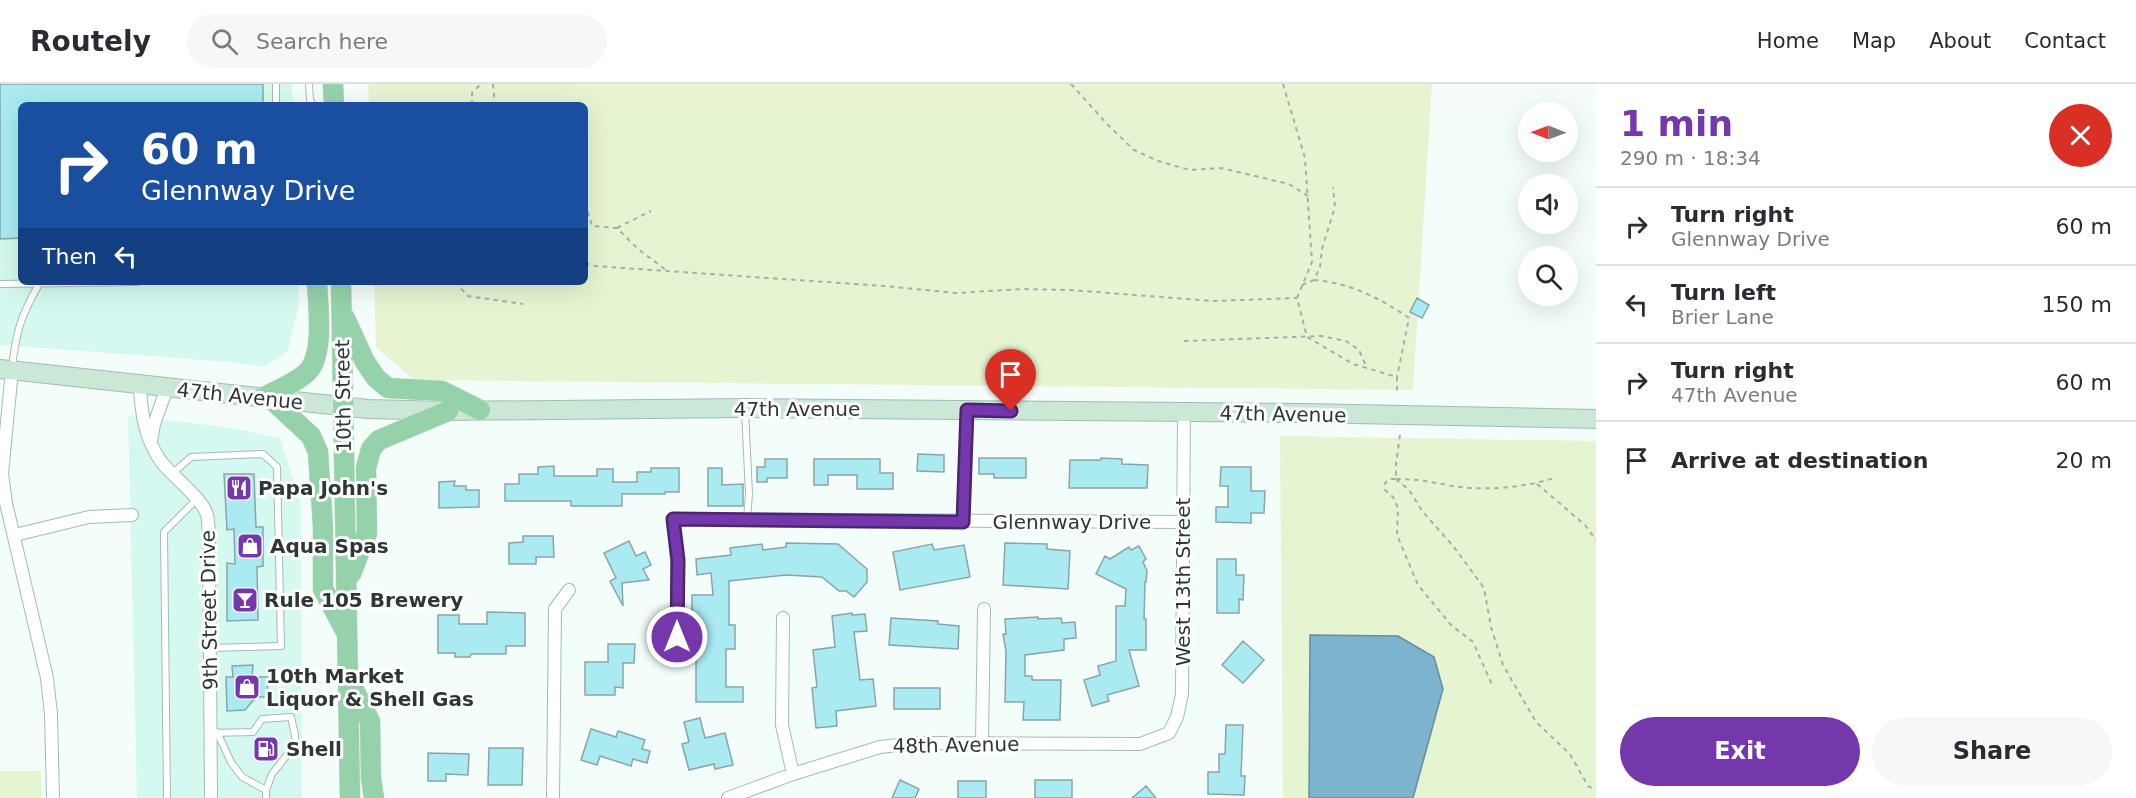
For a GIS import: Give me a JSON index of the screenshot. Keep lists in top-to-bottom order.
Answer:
{
  "streets": {
    "main road": ["47th Avenue", "10th Street"],
    "street": [
      "Glennway Drive",
      "West 13th Street",
      "9th Street Drive",
      "48th Avenue"
    ]
  },
  "crossings": [
    ["47th Avenue", "10th Street"],
    ["47th Avenue", "West 13th Street"],
    ["47th Avenue", "9th Street Drive"],
    ["Glennway Drive", "West 13th Street"],
    ["West 13th Street", "48th Avenue"]
  ],
  "places": {
    "restaurant": ["Papa John's"],
    "shop": ["Aqua Spas", "10th Market Liquor & Shell Gas"],
    "bar": ["Rule 105 Brewery"],
    "fuel station": ["Shell"]
  },
  "north": "left",
  "page": {
    "header": "Routely",
    "search": "Search here",
    "nav": [
      "Home",
      "Map",
      "About",
      "Contact"
    ],
    "heading": ["1 min", "290 m · 18:34"],
    "turn": ["60 m", "Glennway Drive"],
    "list": [
      {
        "name": "Turn right",
        "note": "Glennway Drive",
        "value": "60 m"
      },
      {
        "name": "Turn left",
        "note": "Brier Lane",
        "value": "150 m"
      },
      {
        "name": "Turn right",
        "note": "47th Avenue",
        "value": "60 m"
      },
      {
        "name": "Arrive at destination",
        "value": "20 m"
      }
    ],
    "then": "Then",
    "buttons": ["Exit", "Share"]
  }
}
